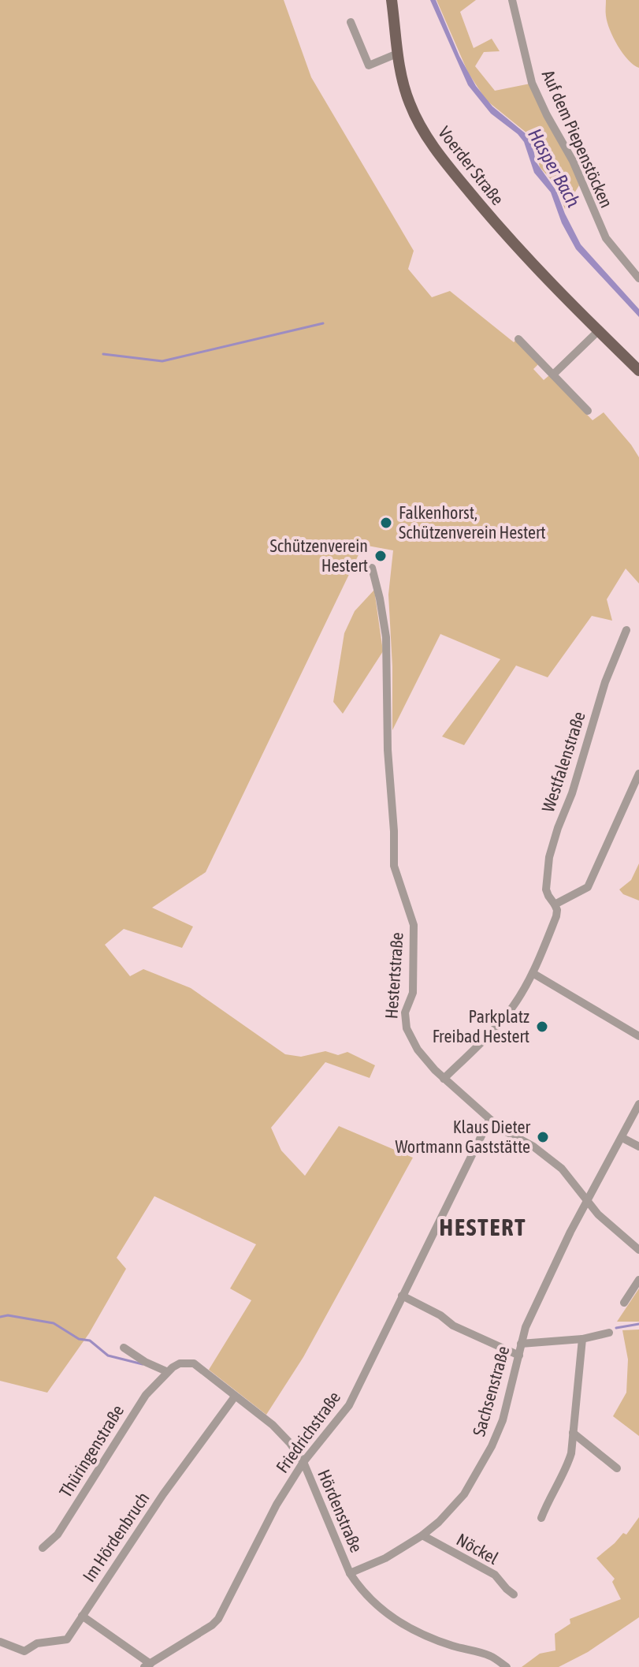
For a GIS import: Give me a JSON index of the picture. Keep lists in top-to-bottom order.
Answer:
{
  "streets": {
    "main road": ["Voerder Straße"],
    "street": [
      "Auf dem Piepenstöcken",
      "Westfalenstraße",
      "Hestertstraße",
      "Sachsenstraße",
      "Friedrichstraße",
      "Thüringenstraße",
      "Hördenstraße",
      "Im Hördenbruch",
      "Nöckel"
    ]
  },
  "crossings": [
    ["Westfalenstraße", "Hestertstraße"],
    ["Hestertstraße", "Sachsenstraße"],
    ["Hestertstraße", "Friedrichstraße"],
    ["Sachsenstraße", "Hördenstraße"],
    ["Sachsenstraße", "Nöckel"],
    ["Friedrichstraße", "Hördenstraße"],
    ["Friedrichstraße", "Im Hördenbruch"],
    ["Thüringenstraße", "Hördenstraße"],
    ["Hördenstraße", "Im Hördenbruch"]
  ],
  "districts": ["HESTERT"],
  "water": ["Hasper Bach"],
  "places": [
    "Falkenhorst, Schützenverein Hestert",
    "Schützenverein Hestert",
    "Parkplatz Freibad Hestert",
    "Klaus Dieter Wortmann Gaststätte"
  ]
}
